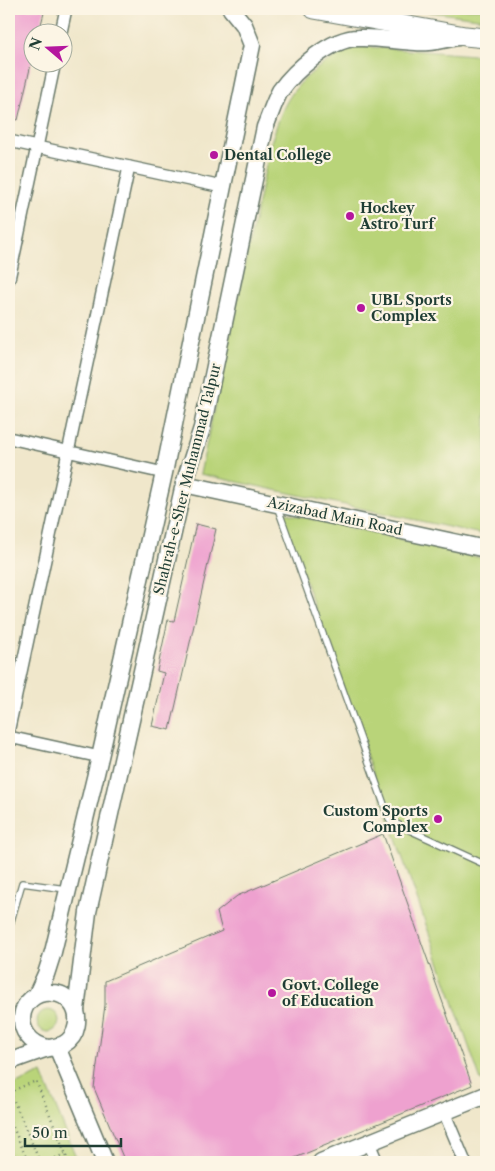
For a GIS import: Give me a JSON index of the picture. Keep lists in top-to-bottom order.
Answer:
{
  "streets": {
    "main road": ["Shahrah-e-Sher Muhammad Talpur", "Azizabad Main Road"]
  },
  "crossings": [
    ["Shahrah-e-Sher Muhammad Talpur", "Azizabad Main Road"]
  ],
  "places": [
    "Dental College",
    "Hockey Astro Turf",
    "UBL Sports Complex",
    "Custom Sports Complex",
    "Govt. College of Education"
  ],
  "scale_bar": "50 m",
  "north": "left"
}
